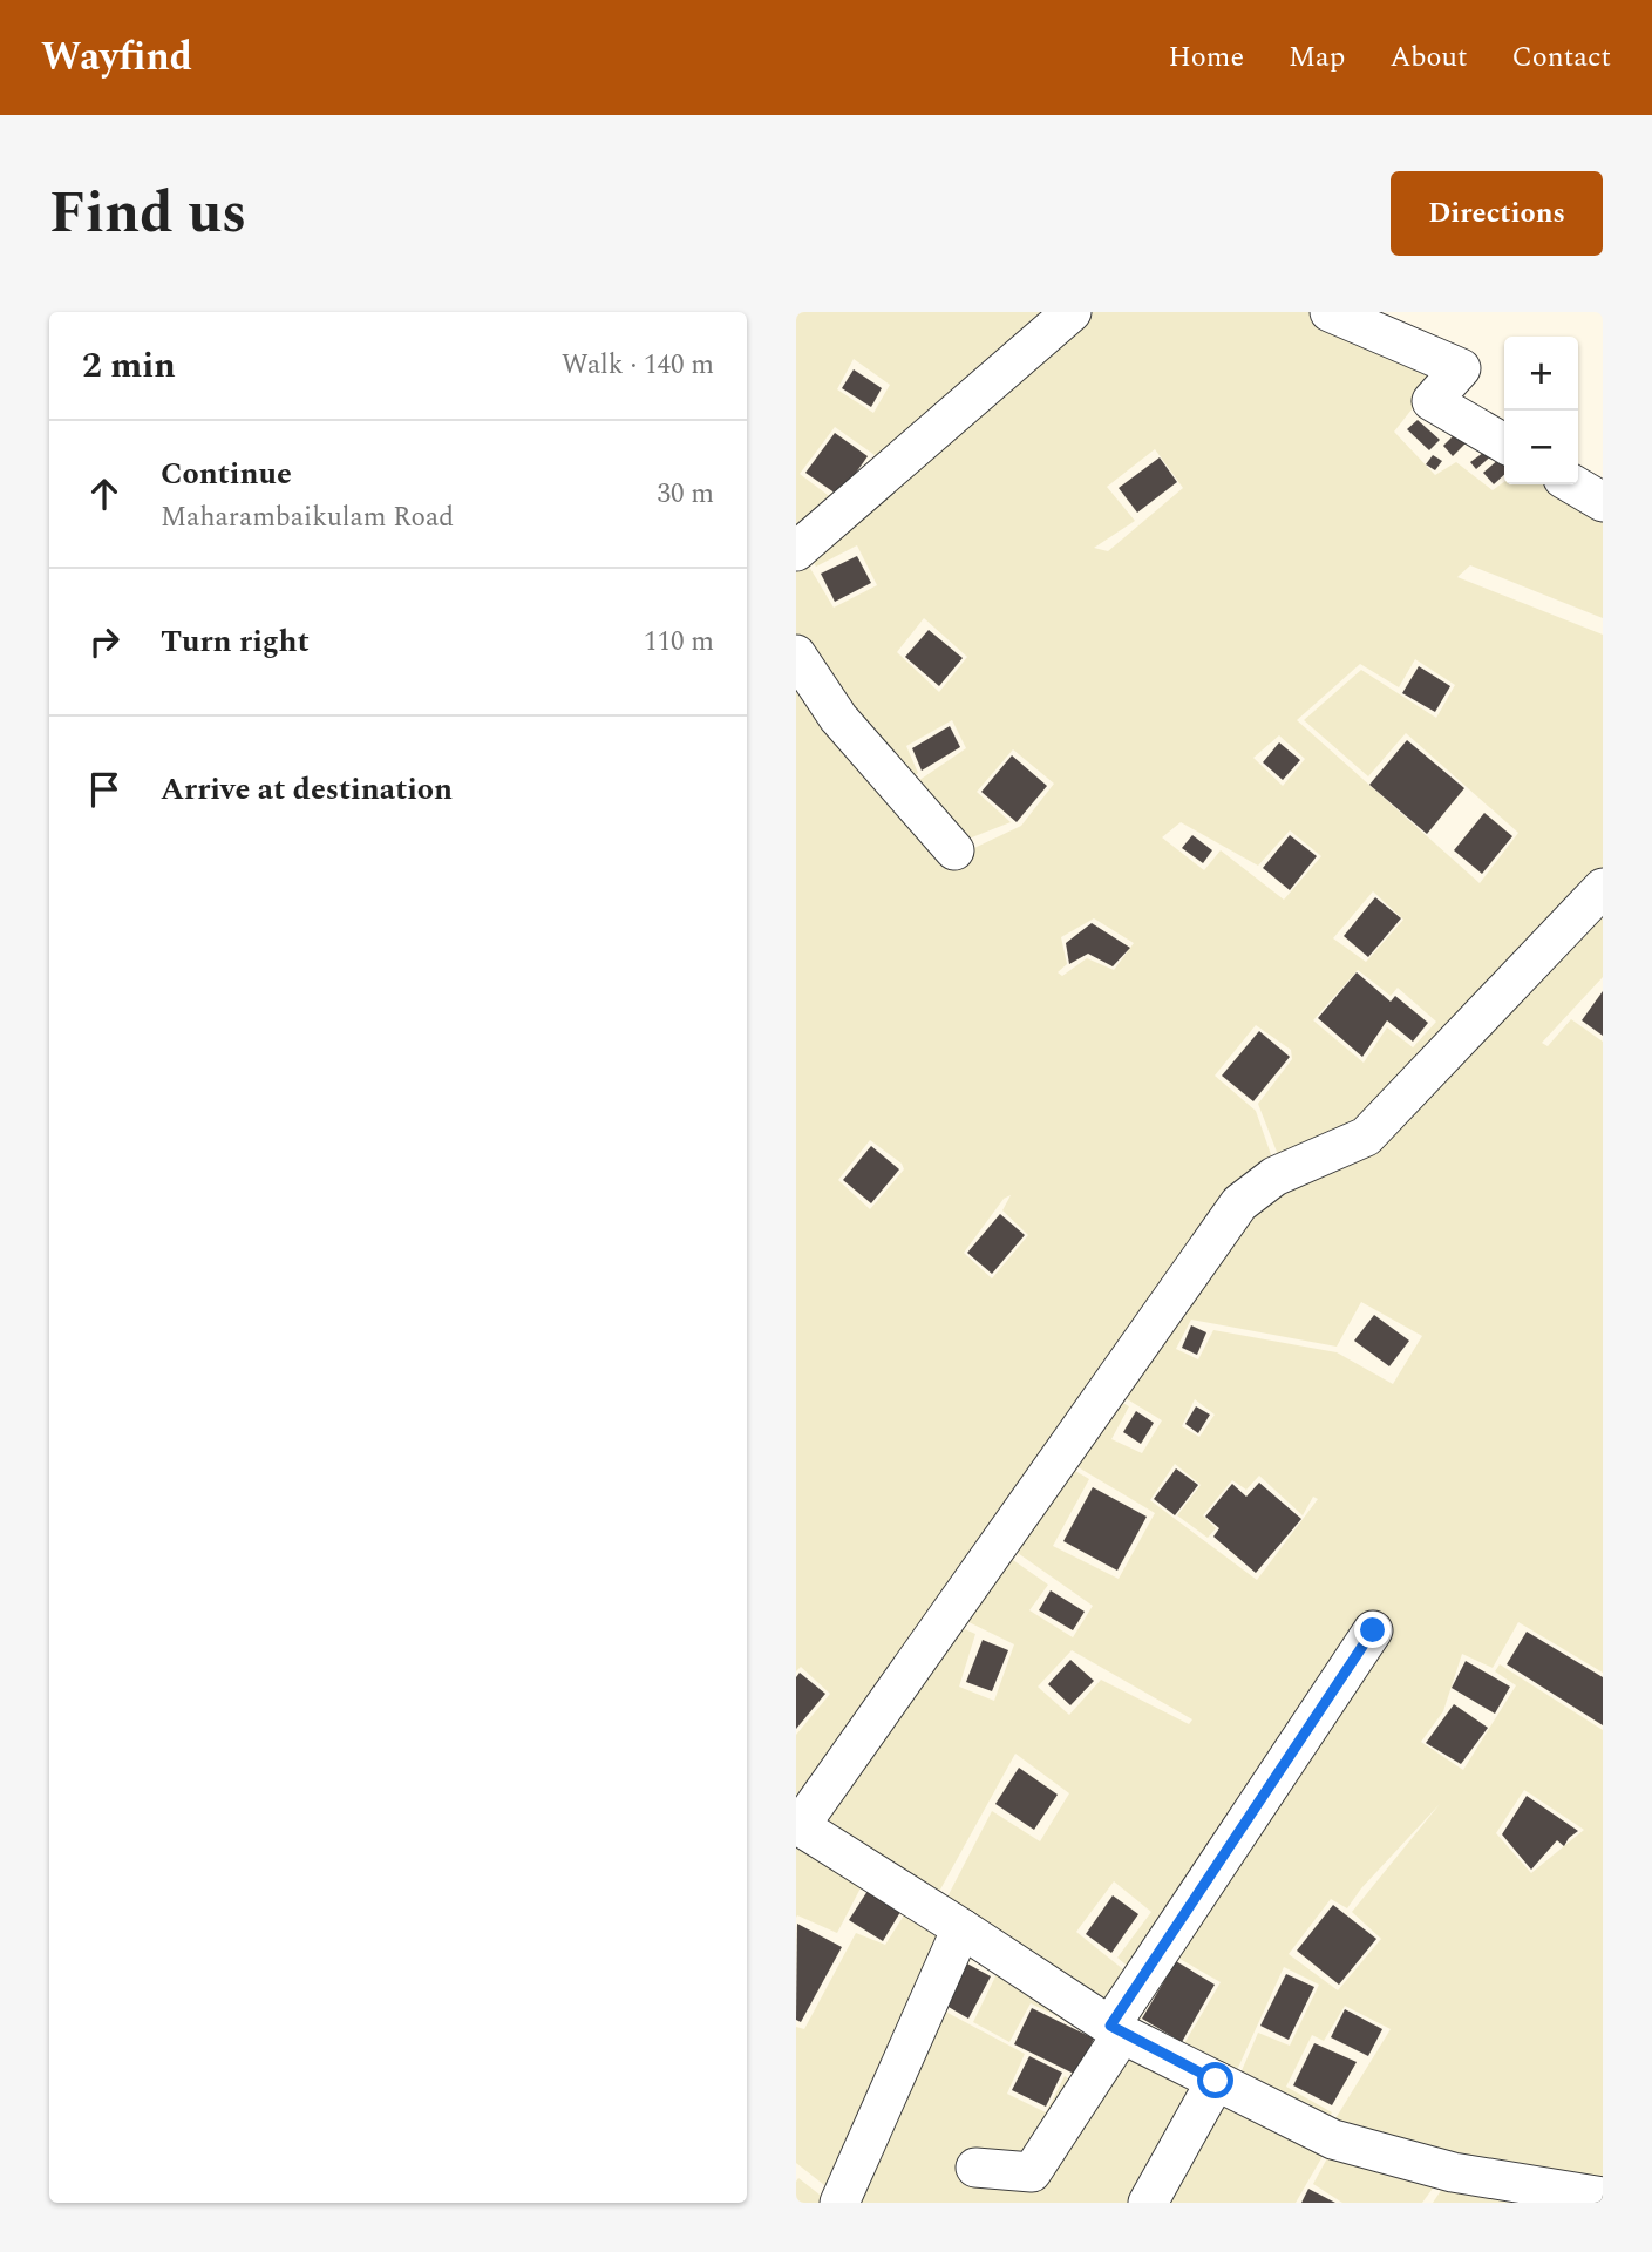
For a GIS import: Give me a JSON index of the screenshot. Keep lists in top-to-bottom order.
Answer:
{
  "page": {
    "header": "Wayfind",
    "nav": [
      "Home",
      "Map",
      "About",
      "Contact"
    ],
    "title": "Find us",
    "buttons": "Directions",
    "heading": ["2 min", "Walk · 140 m"],
    "map_buttons": ["+", "−"],
    "list": [
      ["Continue", "Maharambaikulam Road", "30 m"],
      ["Turn right", "110 m"],
      "Arrive at destination"
    ]
  }
}
